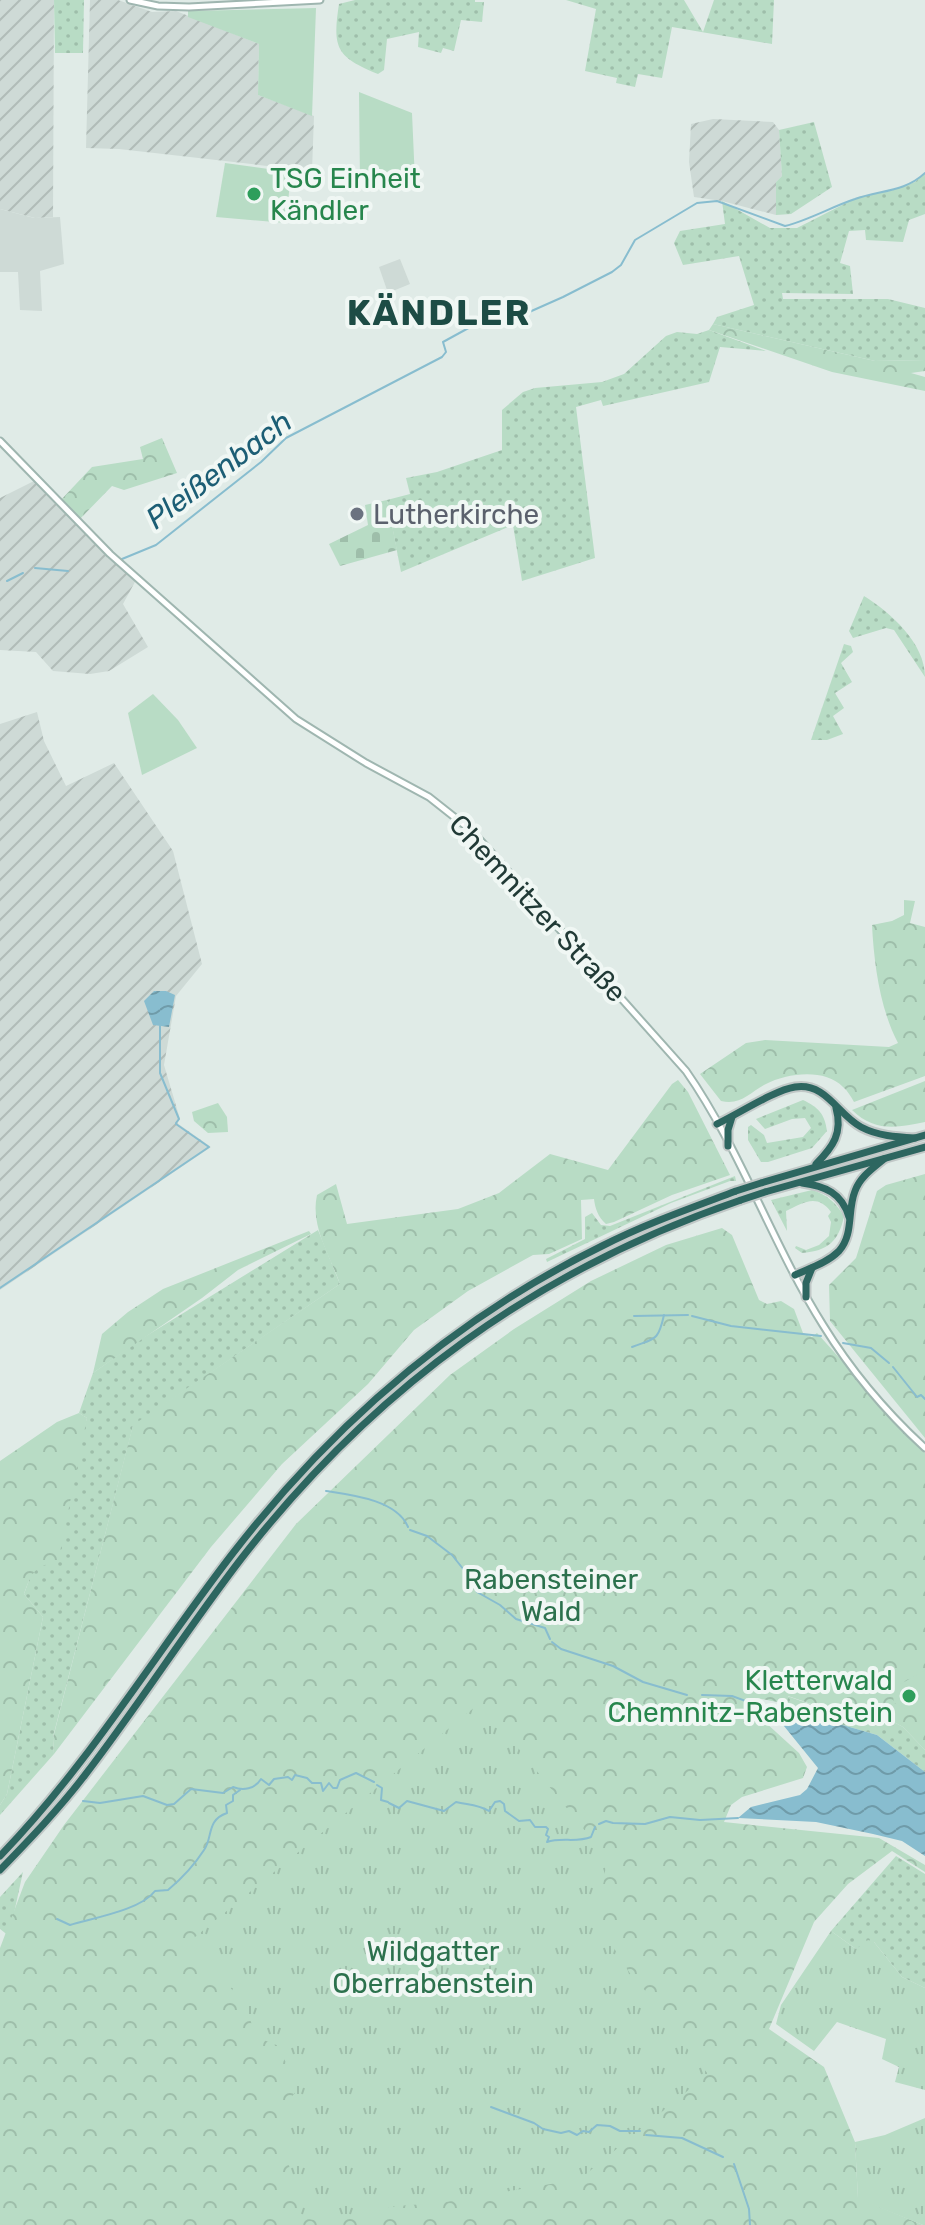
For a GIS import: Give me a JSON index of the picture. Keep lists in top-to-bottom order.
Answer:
{
  "streets": {
    "main road": ["Chemnitzer Straße"]
  },
  "districts": ["KÄNDLER"],
  "water": ["Pleißenbach"],
  "parks": ["Rabensteiner Wald", "Wildgatter Oberrabenstein"],
  "places": ["TSG Einheit Kändler", "Lutherkirche", "Kletterwald Chemnitz-Rabenstein"]
}
